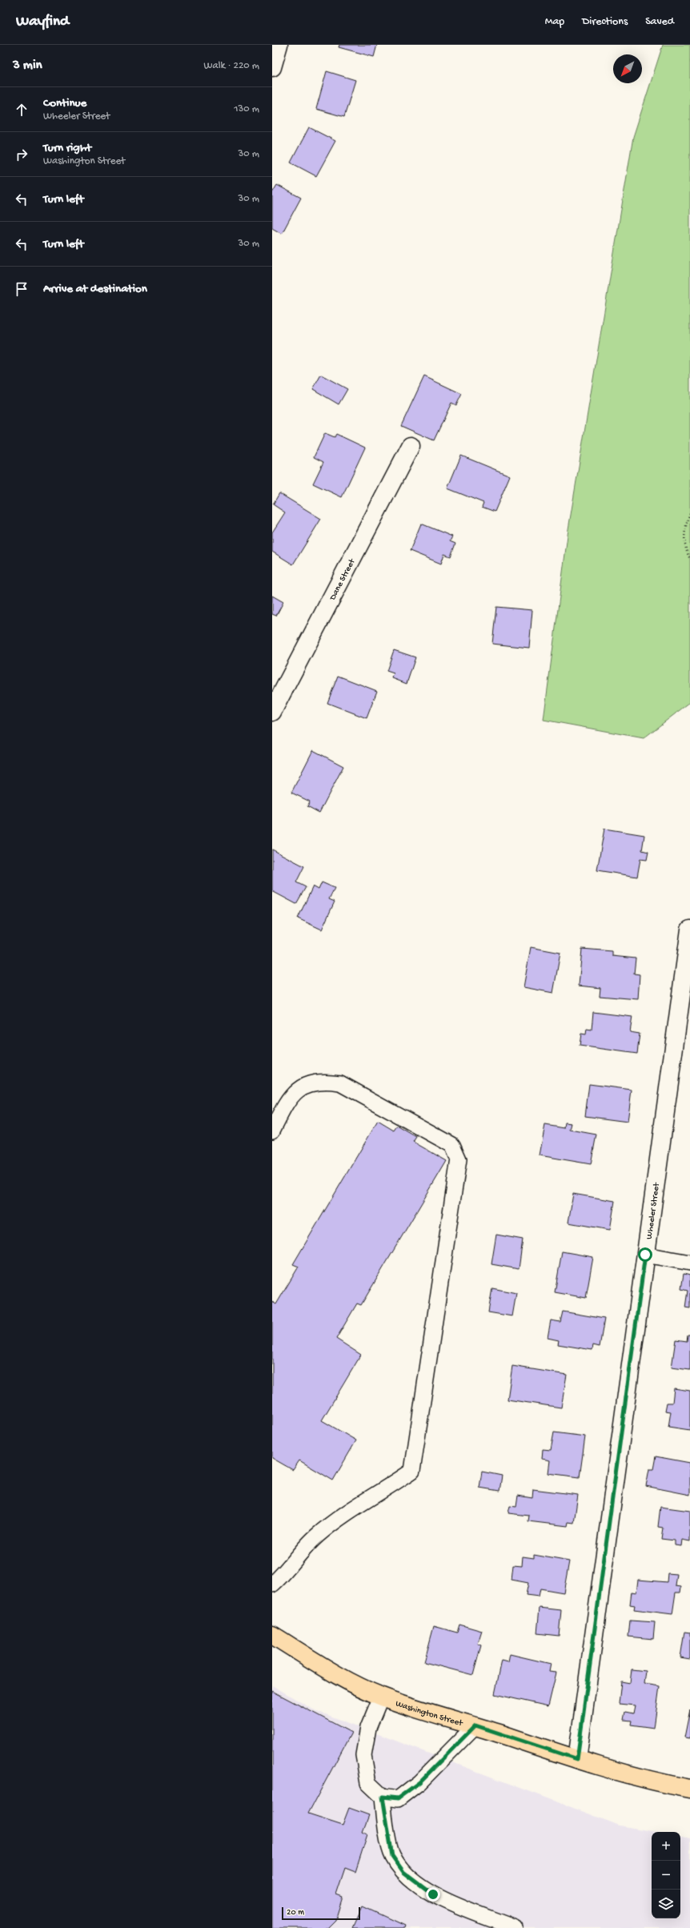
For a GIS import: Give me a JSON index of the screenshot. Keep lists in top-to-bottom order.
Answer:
{
  "streets": {
    "main road": ["Washington Street"],
    "street": ["Dane Street", "Wheeler Street"]
  },
  "crossings": [
    ["Wheeler Street", "Washington Street"]
  ],
  "scale_bar": "20 m",
  "north": "bottom left",
  "page": {
    "header": "Wayfind",
    "nav": ["Map", "Directions", "Saved"],
    "heading": ["3 min", "Walk · 220 m"],
    "list": [
      ["Continue", "Wheeler Street", "130 m"],
      ["Turn right", "Washington Street", "30 m"],
      ["Turn left", "30 m"],
      ["Turn left", "30 m"],
      "Arrive at destination"
    ],
    "map_buttons": ["+", "−"],
    "scale": "20 m"
  }
}
